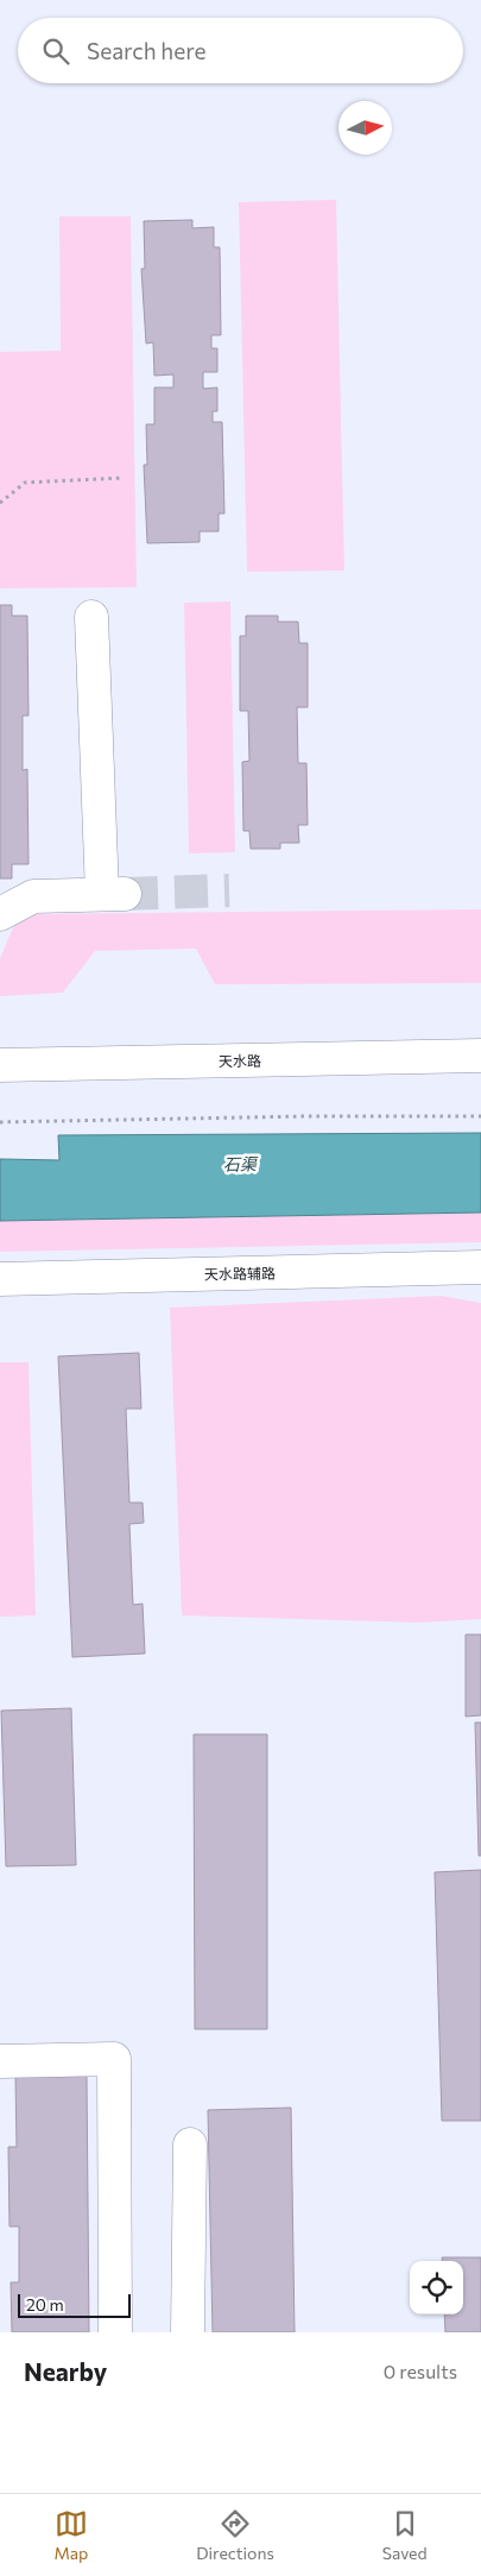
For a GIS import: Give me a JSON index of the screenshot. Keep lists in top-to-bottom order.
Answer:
{
  "streets": {
    "street": ["天水路", "天水路辅路"]
  },
  "water": ["石渠"],
  "scale_bar": "20 m",
  "north": "right",
  "page": {
    "search": "Search here",
    "scale": "20 m",
    "heading": ["Nearby", "0 results"],
    "nav": ["Map", "Directions", "Saved"]
  }
}
